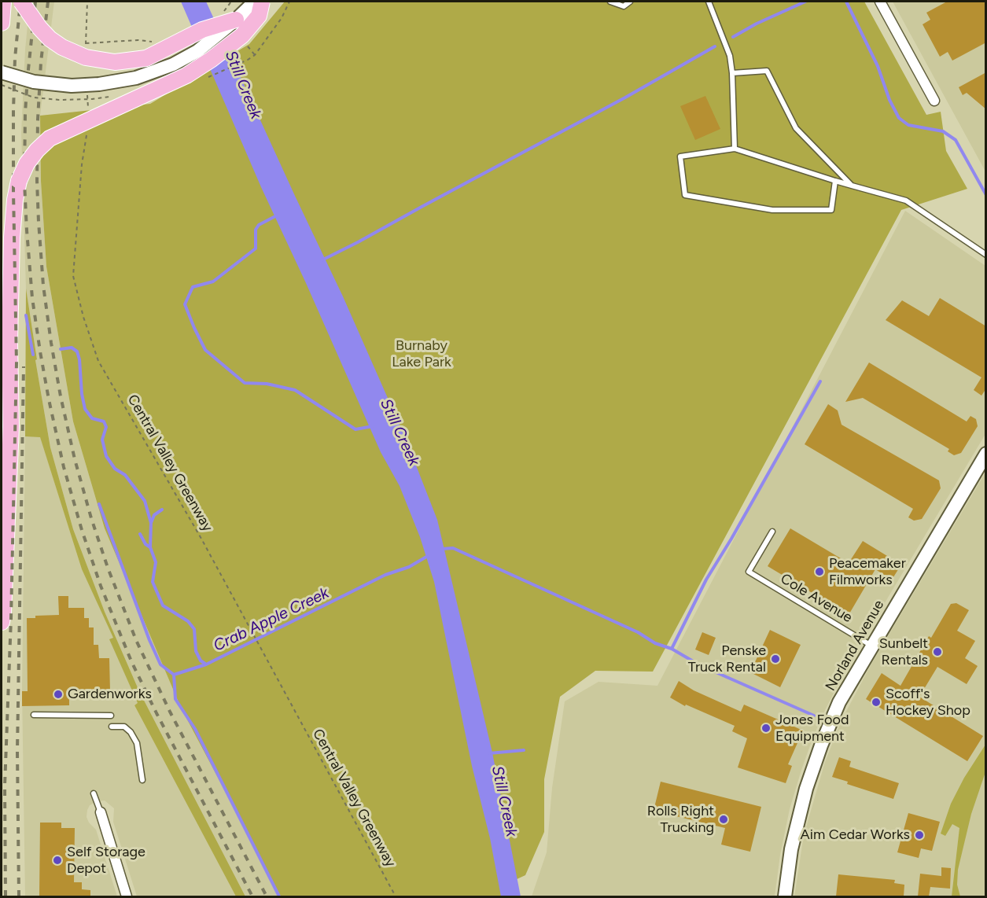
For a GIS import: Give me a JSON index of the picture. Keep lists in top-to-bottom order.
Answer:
{
  "streets": {
    "street": ["Norland Avenue"],
    "lane": ["Cole Avenue"],
    "path": ["Central Valley Greenway"]
  },
  "crossings": [
    ["Cole Avenue", "Norland Avenue"]
  ],
  "water": ["Still Creek", "Crab Apple Creek"],
  "parks": ["Burnaby Lake Park"],
  "places": [
    "Peacemaker Filmworks",
    "Sunbelt Rentals",
    "Penske Truck Rental",
    "Gardenworks",
    "Scoff's Hockey Shop",
    "Jones Food Equipment",
    "Rolls Right Trucking",
    "Aim Cedar Works",
    "Self Storage Depot"
  ]
}
